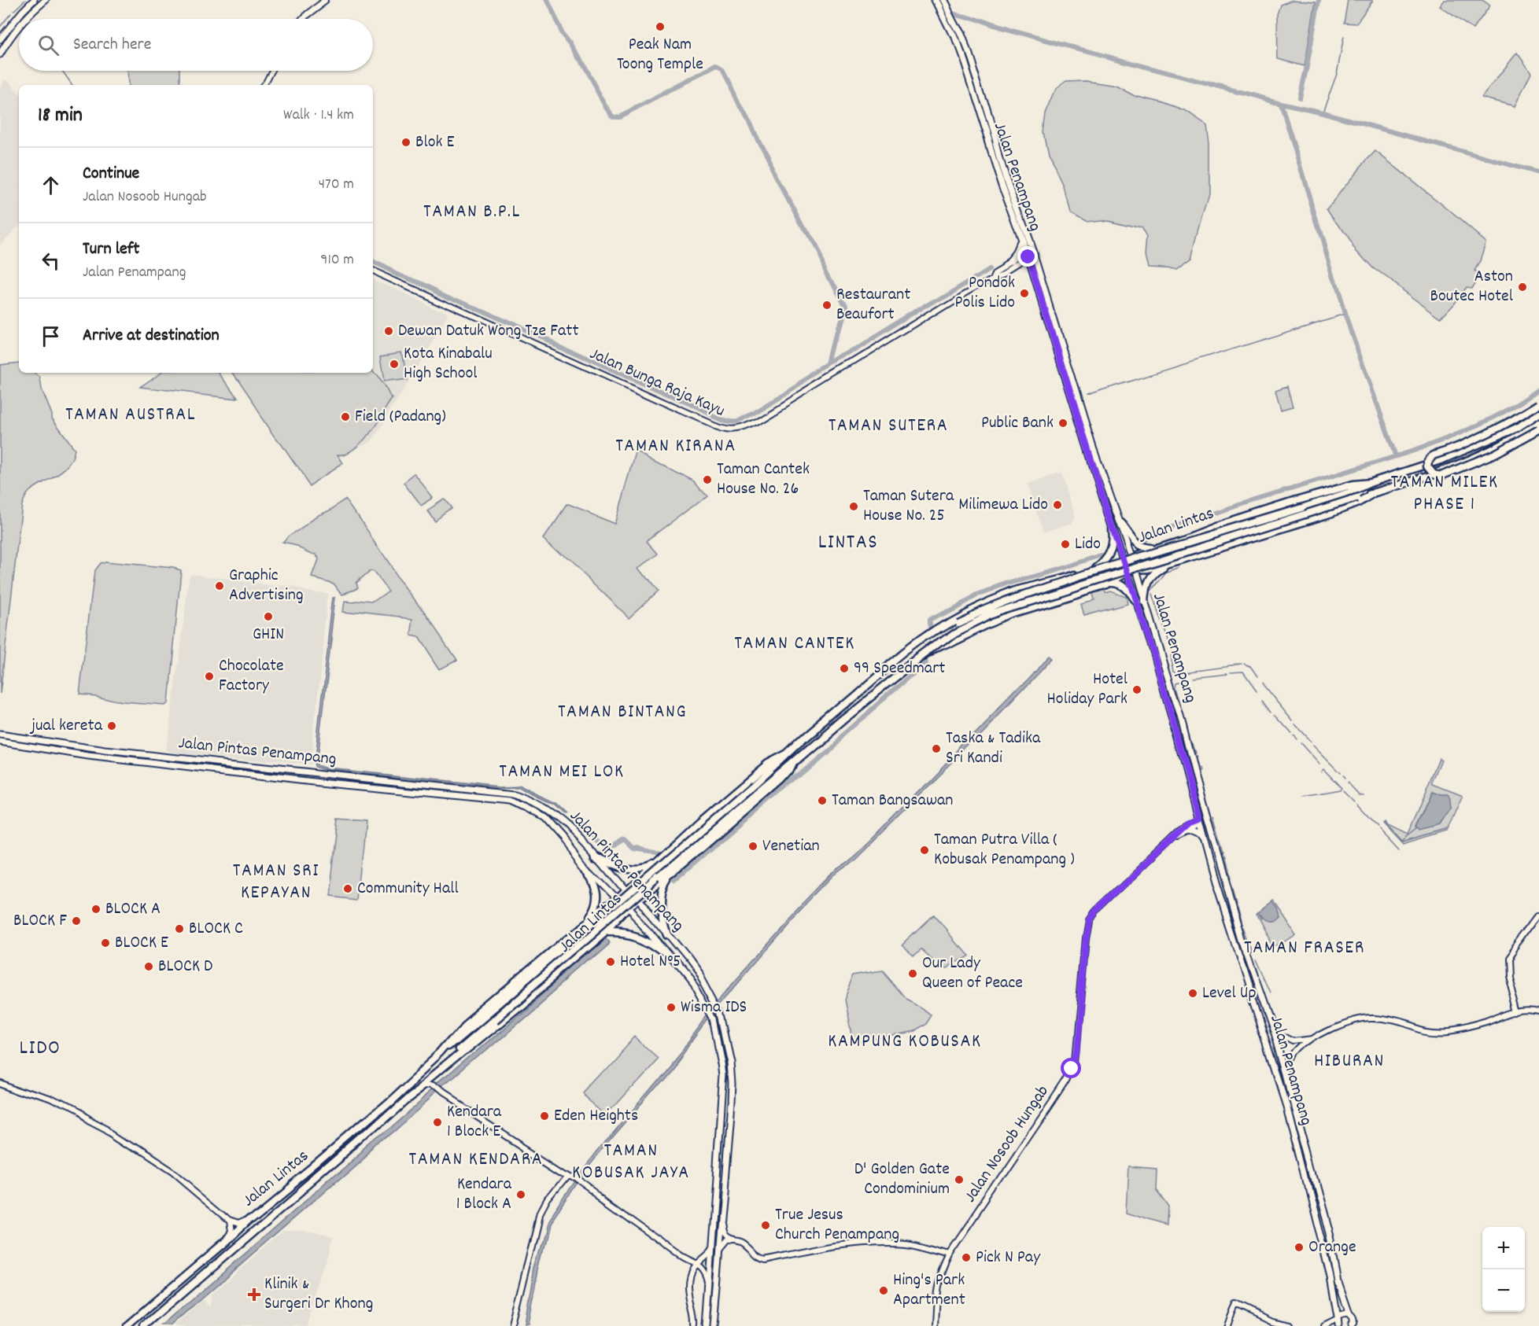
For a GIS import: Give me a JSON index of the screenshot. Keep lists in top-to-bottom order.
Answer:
{
  "streets": {
    "highway": ["Jalan Lintas"],
    "main road": ["Jalan Penampang", "Jalan Pintas Penampang"],
    "street": ["Jalan Bunga Raja Kayu", "Jalan Nosoob Hungab"]
  },
  "crossings": [
    ["Jalan Penampang", "Jalan Bunga Raja Kayu"],
    ["Jalan Penampang", "Jalan Lintas"],
    ["Jalan Penampang", "Jalan Nosoob Hungab"],
    ["Jalan Lintas", "Jalan Pintas Penampang"]
  ],
  "districts": [
    "TAMAN B.P.L",
    "TAMAN AUSTRAL",
    "TAMAN SUTERA",
    "TAMAN KIRANA",
    "TAMAN MILEK PHASE 1",
    "LINTAS",
    "TAMAN CANTEK",
    "TAMAN BINTANG",
    "TAMAN MEI LOK",
    "TAMAN SRI KEPAYAN",
    "TAMAN FRASER",
    "KAMPUNG KOBUSAK",
    "LIDO",
    "HIBURAN",
    "TAMAN KOBUSAK JAYA",
    "TAMAN KENDARA"
  ],
  "places": {
    "other": [
      "Peak Nam Toong Temple",
      "Blok E",
      "Aston Boutec Hotel",
      "Pondok Polis Lido",
      "Restaurant Beaufort",
      "Dewan Datuk Wong Tze Fatt",
      "Kota Kinabalu High School",
      "Field (Padang)",
      "Public Bank",
      "Taman Cantek House No. 26",
      "Milimewa Lido",
      "Taman Sutera House No. 25",
      "Lido",
      "Graphic Advertising",
      "GHIN",
      "99 Speedmart",
      "Chocolate Factory",
      "Hotel Holiday Park",
      "jual kereta",
      "Taska & Tadika Sri Kandi",
      "Taman Bangsawan",
      "Venetian",
      "Taman Putra Villa ( Kobusak Penampang )",
      "Community Hall",
      "BLOCK A",
      "BLOCK F",
      "BLOCK C",
      "BLOCK E",
      "Hotel N°5",
      "BLOCK D",
      "Our Lady Queen of Peace",
      "Level Up",
      "Wisma IDS",
      "Eden Heights",
      "Kendara 1 Block E",
      "D' Golden Gate Condominium",
      "Kendara 1 Block A",
      "True Jesus Church Penampang",
      "Orange",
      "Pick N Pay",
      "Hing's Park Apartment"
    ],
    "health": ["Klinik & Surgeri Dr Khong"]
  },
  "page": {
    "search": "Search here",
    "heading": ["18 min", "Walk · 1.4 km"],
    "list": [
      ["Continue", "Jalan Nosoob Hungab", "470 m"],
      ["Turn left", "Jalan Penampang", "910 m"],
      "Arrive at destination"
    ],
    "map_buttons": ["+", "−"]
  }
}
